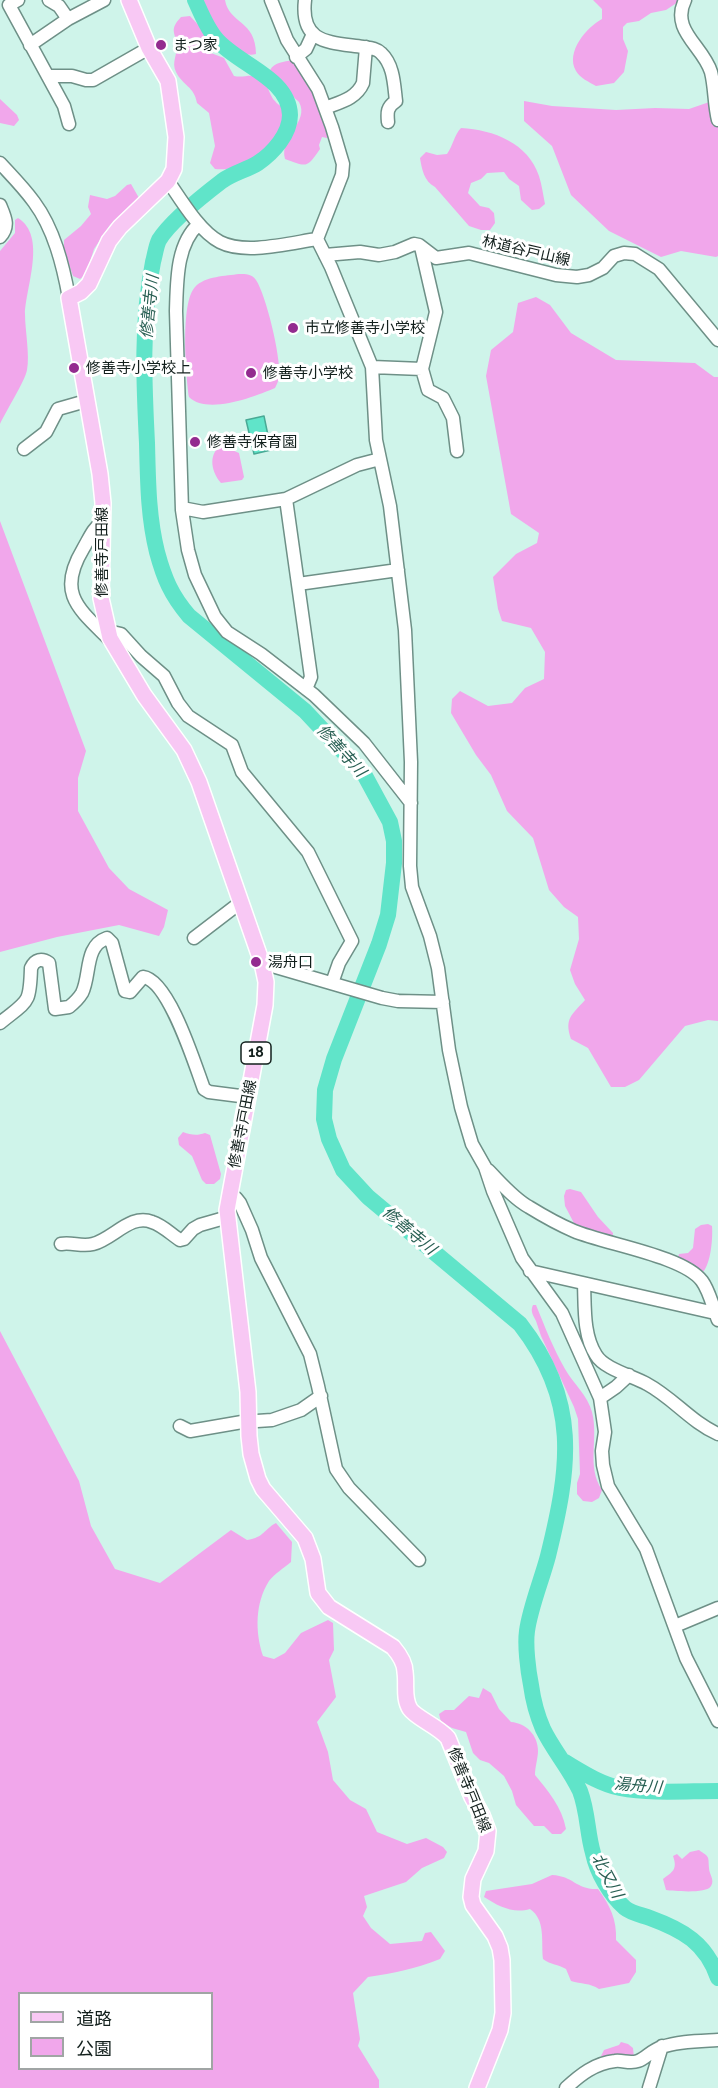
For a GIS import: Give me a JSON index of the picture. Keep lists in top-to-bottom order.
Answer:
{
  "streets": {
    "main road": ["修善寺戸田線", "18"],
    "street": ["林道谷戸山線"]
  },
  "water": ["修善寺川", "湯舟川", "北又川"],
  "places": [
    "まつ家",
    "市立修善寺小学校",
    "修善寺小学校上",
    "修善寺小学校",
    "修善寺保育園",
    "湯舟口"
  ],
  "legend": ["道路", "公園"]
}
